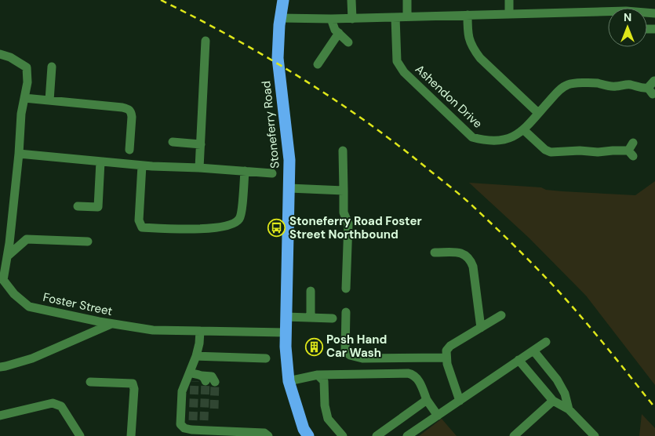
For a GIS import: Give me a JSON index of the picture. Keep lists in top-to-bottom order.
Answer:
{
  "streets": {
    "highway": ["Stoneferry Road"],
    "street": ["Ashendon Drive", "Foster Street"]
  },
  "crossings": [
    ["Stoneferry Road", "Foster Street"]
  ],
  "places": {
    "bus stop": ["Stoneferry Road Foster Street Northbound"],
    "building": ["Posh Hand Car Wash"]
  },
  "north": "top"
}
